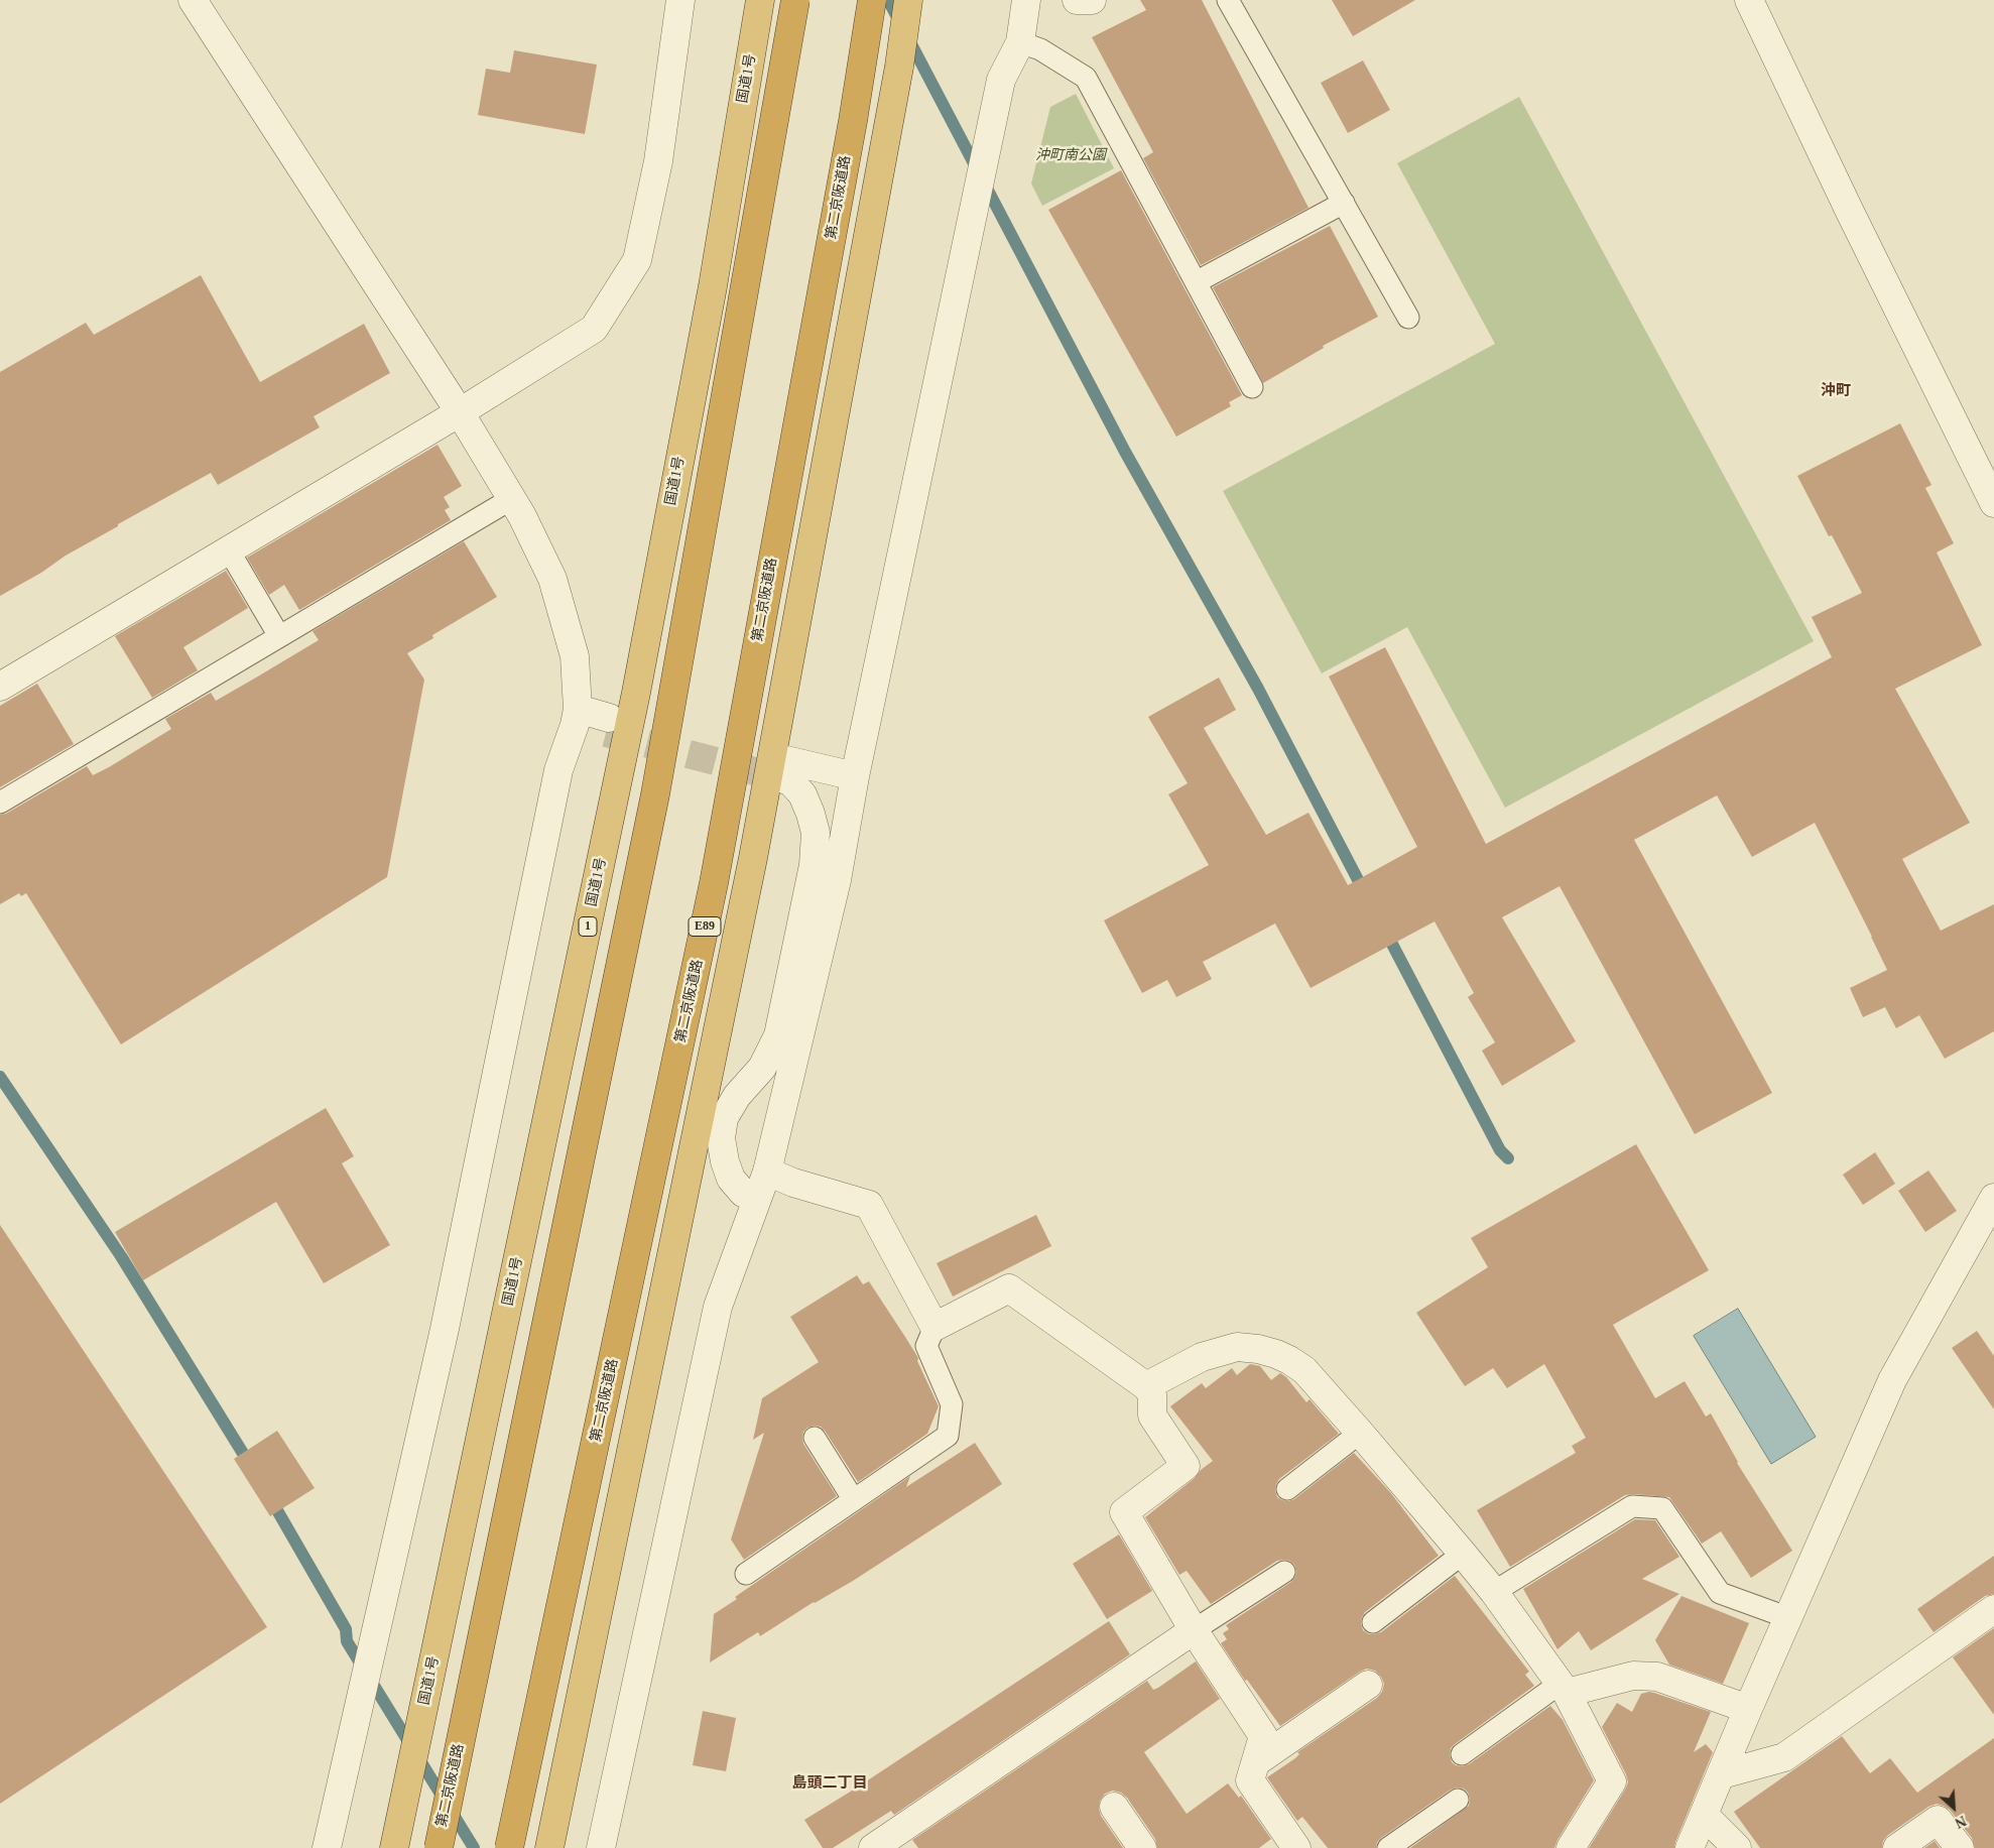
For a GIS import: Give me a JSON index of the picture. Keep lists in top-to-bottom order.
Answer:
{
  "streets": {
    "highway": [
      "国道1号",
      "第二京阪道路",
      "1",
      "E89"
    ]
  },
  "districts": ["沖町", "島頭二丁目"],
  "parks": ["沖町南公園"],
  "north": "bottom right"
}
